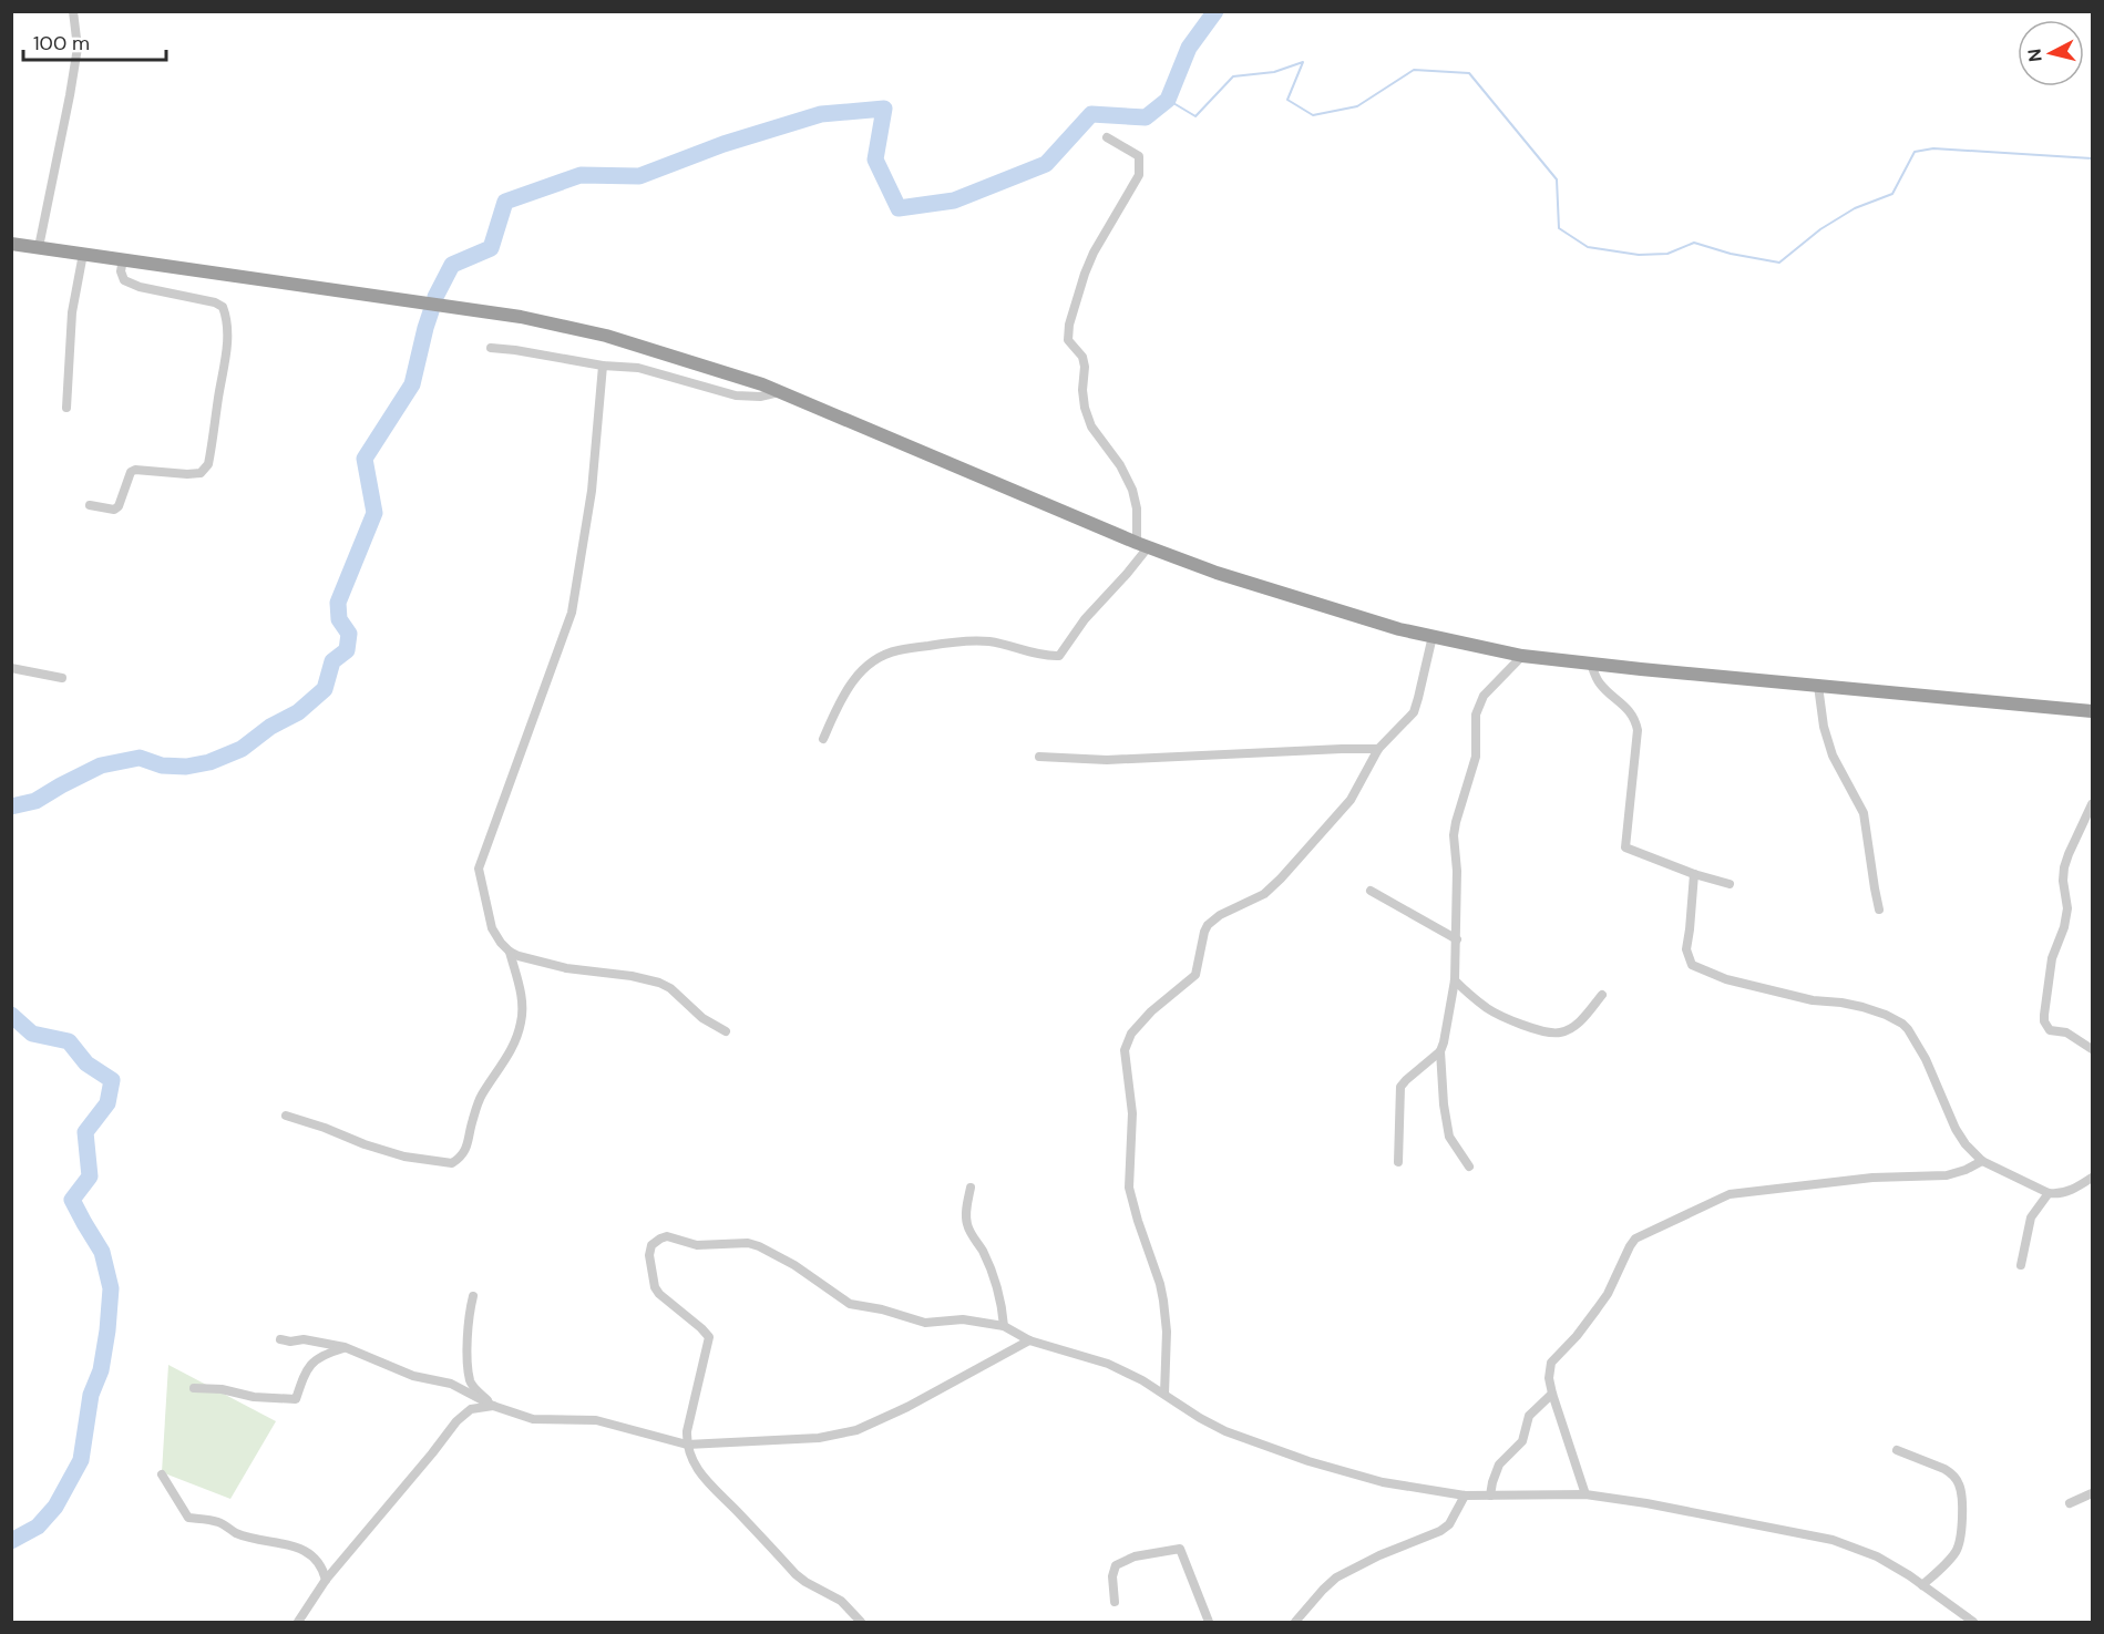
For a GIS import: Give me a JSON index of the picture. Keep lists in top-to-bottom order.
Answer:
{
  "scale_bar": "100 m",
  "north": "left"
}
